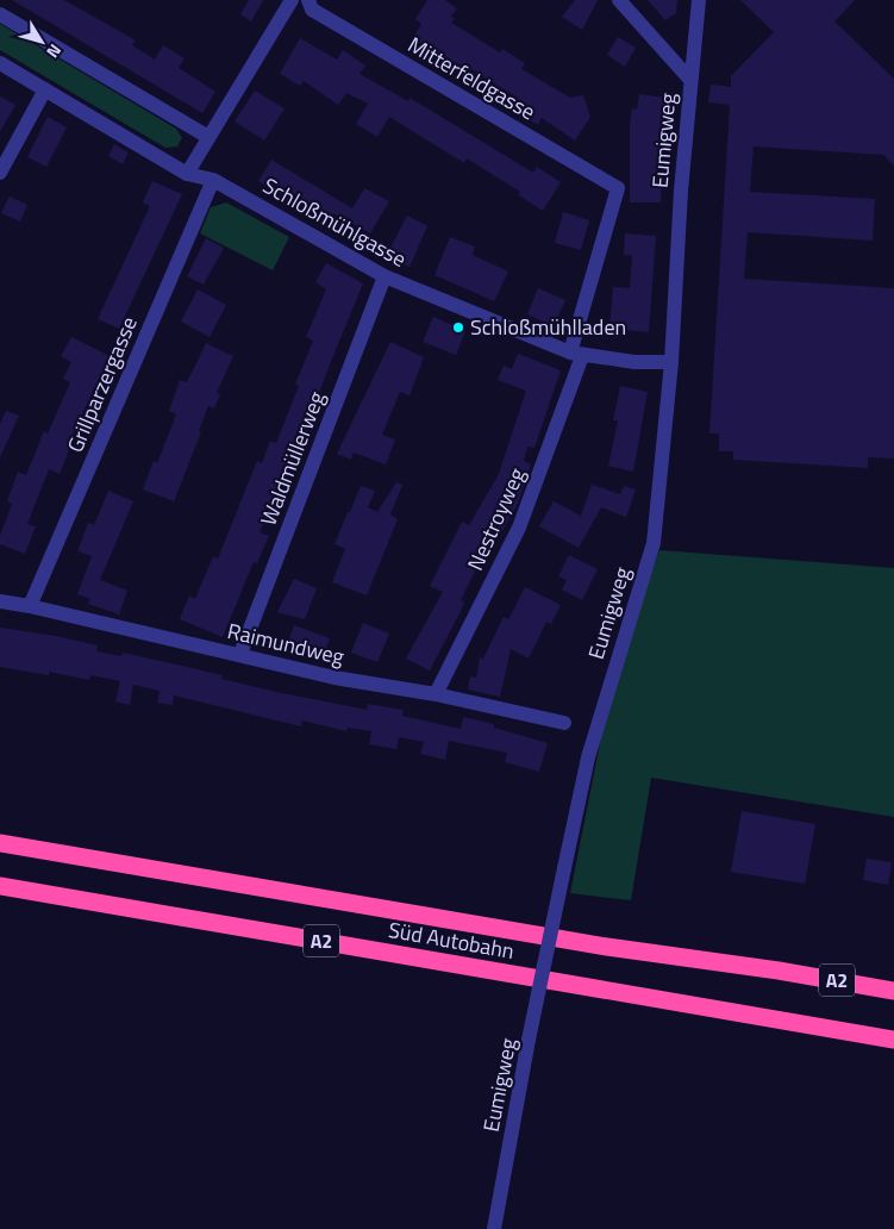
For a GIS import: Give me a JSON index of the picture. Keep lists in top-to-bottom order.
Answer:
{
  "streets": {
    "highway": ["A2", "Süd Autobahn"],
    "street": [
      "Mitterfeldgasse",
      "Eumigweg",
      "Schloßmühlgasse",
      "Grillparzergasse",
      "Waldmüllerweg",
      "Nestroyweg",
      "Raimundweg"
    ]
  },
  "crossings": [
    ["Mitterfeldgasse", "Nestroyweg"],
    ["Eumigweg", "Schloßmühlgasse"],
    ["Schloßmühlgasse", "Grillparzergasse"],
    ["Schloßmühlgasse", "Waldmüllerweg"],
    ["Schloßmühlgasse", "Nestroyweg"],
    ["Grillparzergasse", "Raimundweg"],
    ["Waldmüllerweg", "Raimundweg"],
    ["Nestroyweg", "Raimundweg"]
  ],
  "places": ["Schloßmühlladen"],
  "north": "bottom right"
}
